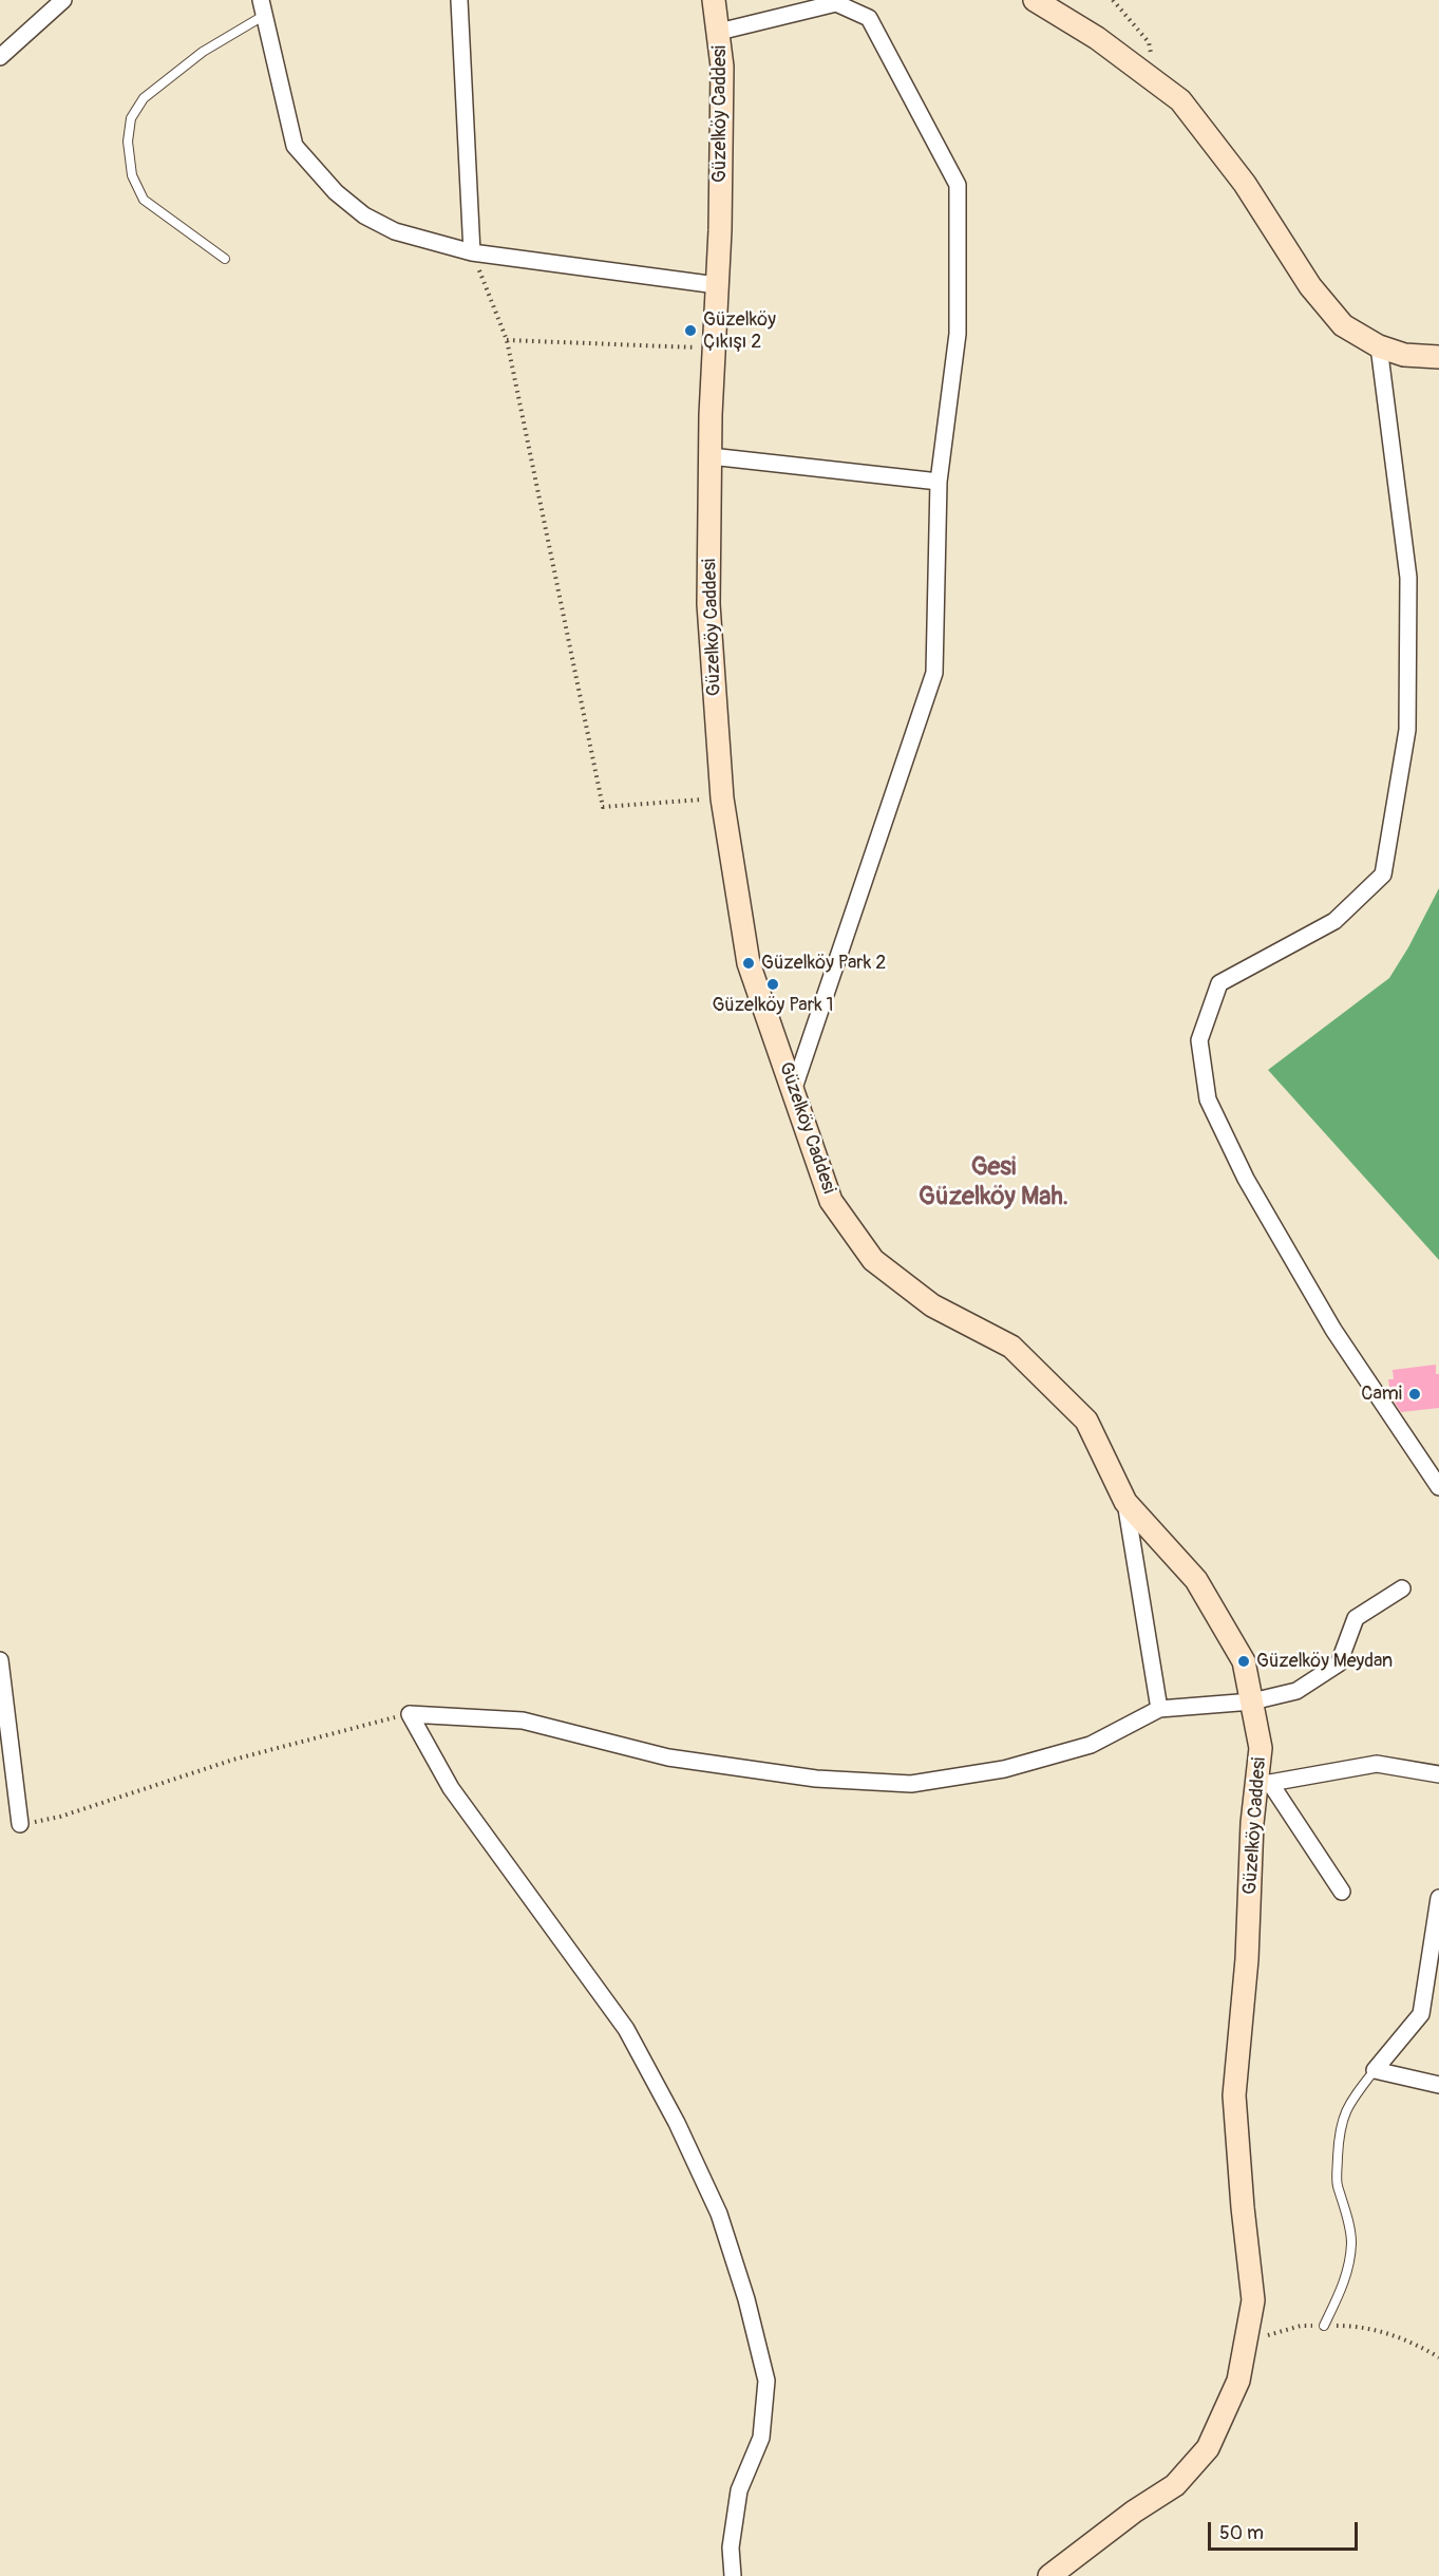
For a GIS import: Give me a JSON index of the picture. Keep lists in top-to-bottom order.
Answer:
{
  "streets": {
    "street": ["Güzelköy Caddesi"]
  },
  "districts": ["Gesi Güzelköy Mah."],
  "places": [
    "Güzelköy Çıkışı 2",
    "Güzelköy Park 2",
    "Güzelköy Park 1",
    "Cami",
    "Güzelköy Meydan"
  ],
  "scale_bar": "50 m"
}
